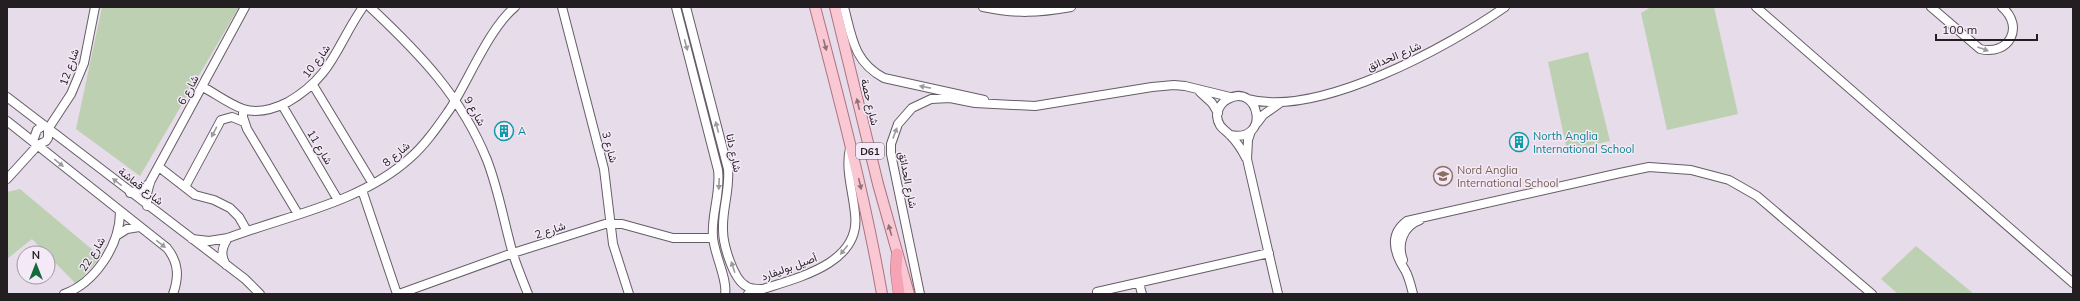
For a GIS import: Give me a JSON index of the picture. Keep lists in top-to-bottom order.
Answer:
{
  "streets": {
    "main road": ["شارع حصة", "D61"],
    "street": [
      "شارع الحدائق",
      "شارع 10",
      "شارع 12",
      "شارع 6",
      "شارع 9",
      "شارع 11",
      "شارع 3",
      "شارع دانا",
      "شارع 8",
      "شارع قماشة",
      "شارع 2",
      "شارع 22",
      "أصيل بوليفارد"
    ]
  },
  "crossings": [
    ["شارع 10", "شارع 6"],
    ["شارع 10", "شارع 11"],
    ["شارع 12", "شارع قماشة"],
    ["شارع 6", "شارع قماشة"],
    ["شارع 9", "شارع 8"],
    ["شارع 9", "شارع 2"],
    ["شارع 11", "شارع 8"],
    ["شارع 3", "شارع 2"],
    ["D61", "أصيل بوليفارد"],
    ["شارع دانا", "شارع 2"],
    ["شارع دانا", "أصيل بوليفارد"],
    ["شارع 8", "شارع قماشة"]
  ],
  "one_way": ["أصيل بوليفارد"],
  "places": {
    "building": ["A", "North Anglia International School"],
    "school or university": ["Nord Anglia International School"]
  },
  "scale_bar": "100 m",
  "north": "top"
}
